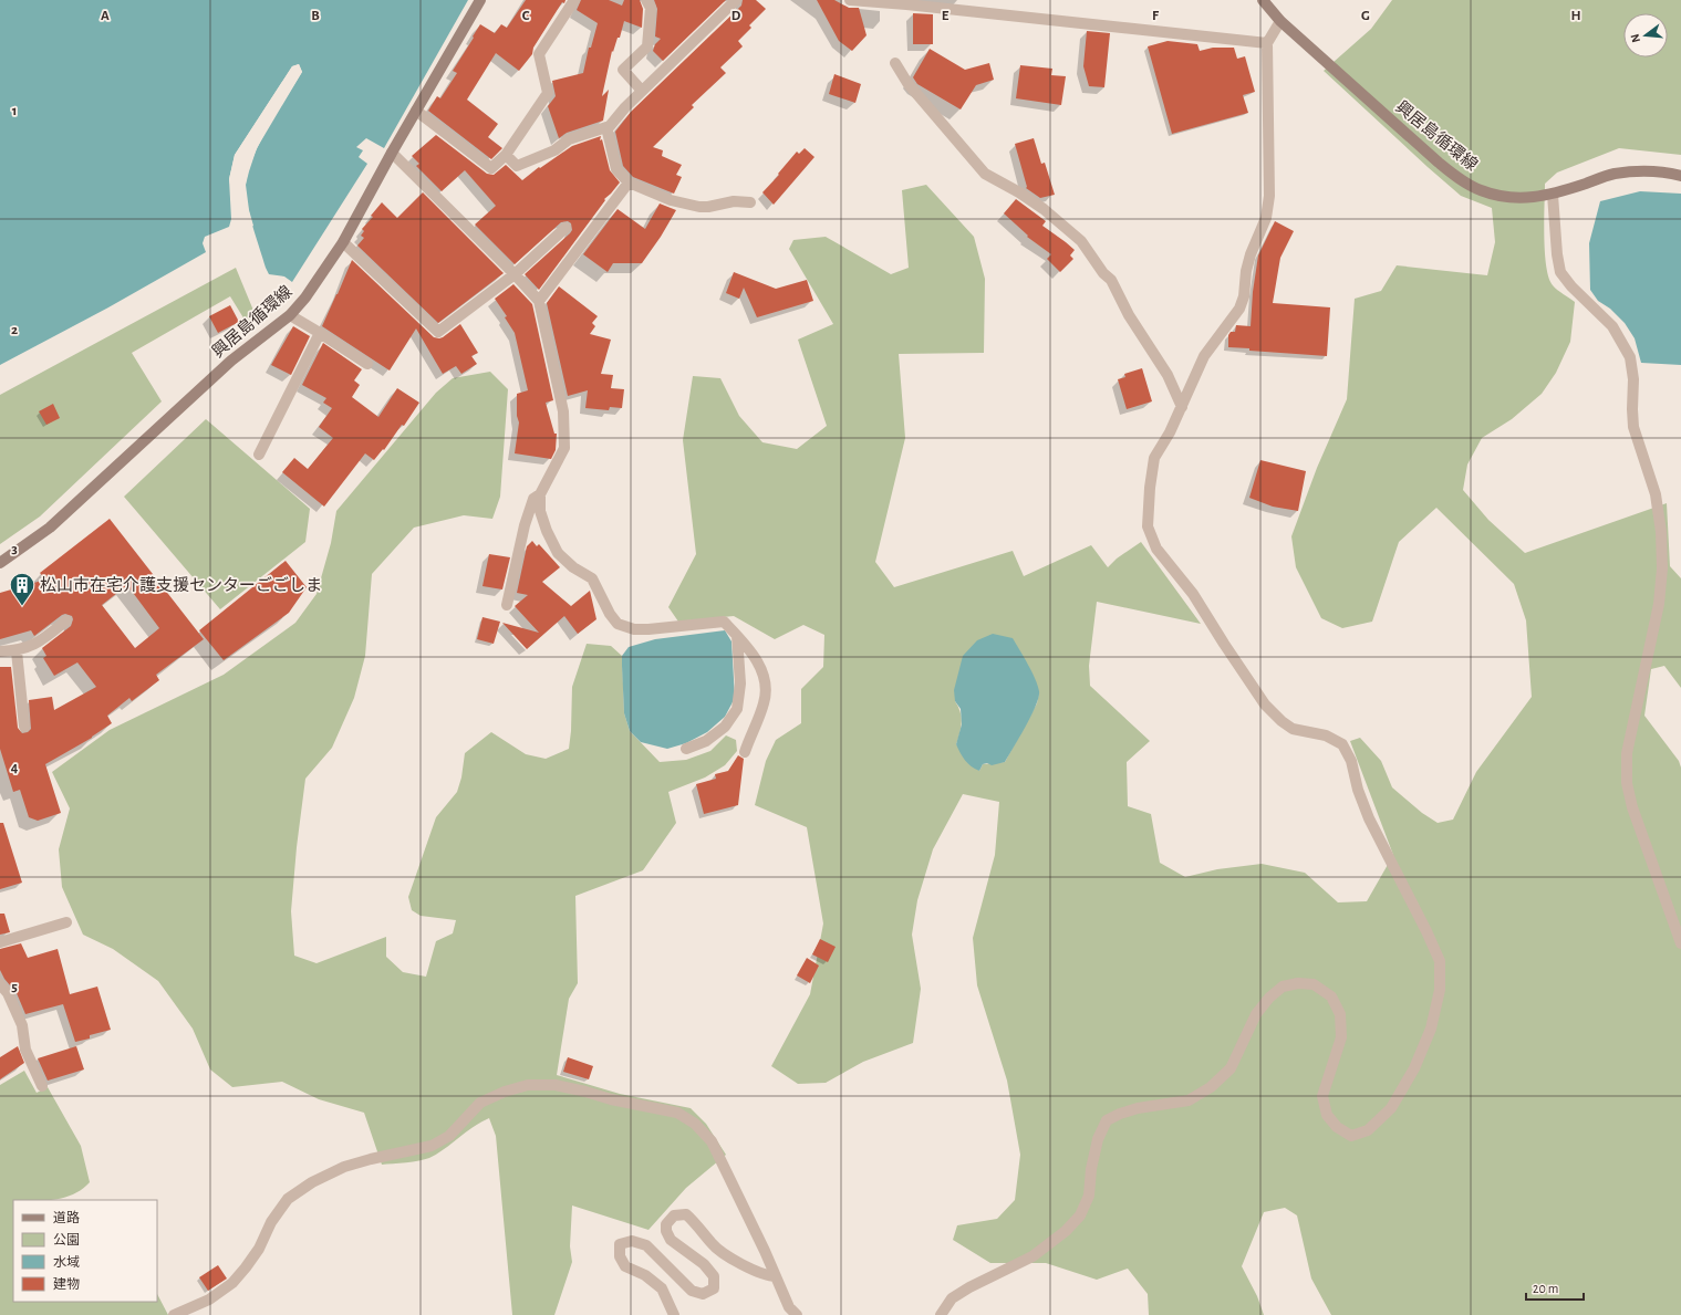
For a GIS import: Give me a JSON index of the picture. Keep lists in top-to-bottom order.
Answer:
{
  "streets": {
    "main road": ["興居島循環線"]
  },
  "places": {
    "building": ["松山市在宅介護支援センターごごしま"]
  },
  "legend": [
    "道路",
    "公園",
    "水域",
    "建物"
  ],
  "scale_bar": "20 m",
  "north": "left",
  "grid": {
    "columns": [
      "A",
      "B",
      "C",
      "D",
      "E",
      "F",
      "G",
      "H"
    ],
    "rows": [
      "1",
      "2",
      "3",
      "4",
      "5"
    ]
  }
}
